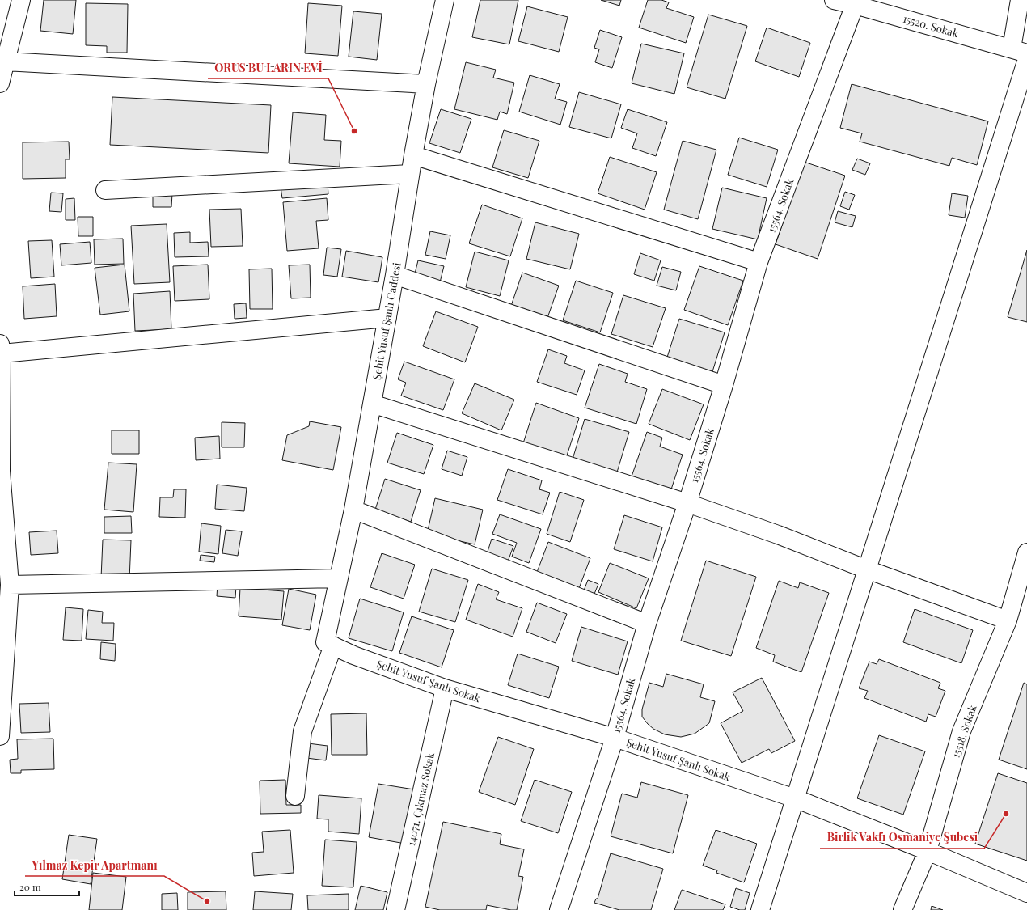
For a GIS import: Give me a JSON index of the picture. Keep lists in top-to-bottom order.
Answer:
{
  "streets": {
    "street": [
      "15520. Sokak",
      "15564. Sokak",
      "Şehit Yusuf Şanlı Caddesi",
      "Şehit Yusuf Şanlı Sokak",
      "15518. Sokak",
      "14071. Çıkmaz Sokak"
    ]
  },
  "crossings": [
    ["15520. Sokak", "15564. Sokak"],
    ["15564. Sokak", "Şehit Yusuf Şanlı Sokak"],
    ["Şehit Yusuf Şanlı Caddesi", "Şehit Yusuf Şanlı Sokak"],
    ["Şehit Yusuf Şanlı Sokak", "15518. Sokak"],
    ["Şehit Yusuf Şanlı Sokak", "14071. Çıkmaz Sokak"]
  ],
  "places": ["ORUS BU LARIN EVİ", "Birlik Vakfı Osmaniye Şubesi", "Yılmaz Kepir Apartmanı"],
  "scale_bar": "20 m"
}
